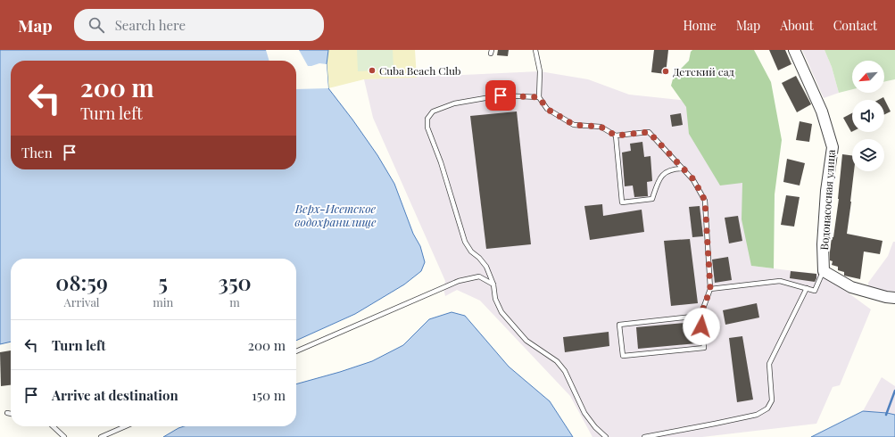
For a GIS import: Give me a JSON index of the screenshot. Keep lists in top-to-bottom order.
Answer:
{
  "streets": {
    "street": ["Водонасосная улица"]
  },
  "water": ["Верх-Исетское водохранилище"],
  "places": ["Cuba Beach Club", "Детский сад"],
  "north": "bottom left",
  "page": {
    "header": "Map",
    "search": "Search here",
    "nav": [
      "Home",
      "Map",
      "About",
      "Contact"
    ],
    "turn": ["200 m", "Turn left"],
    "then": "Then",
    "eta": [
      "08:59",
      "Arrival",
      "5",
      "min",
      "350",
      "m"
    ],
    "list": [
      {
        "name": "Turn left",
        "value": "200 m"
      },
      {
        "name": "Arrive at destination",
        "value": "150 m"
      }
    ]
  }
}
